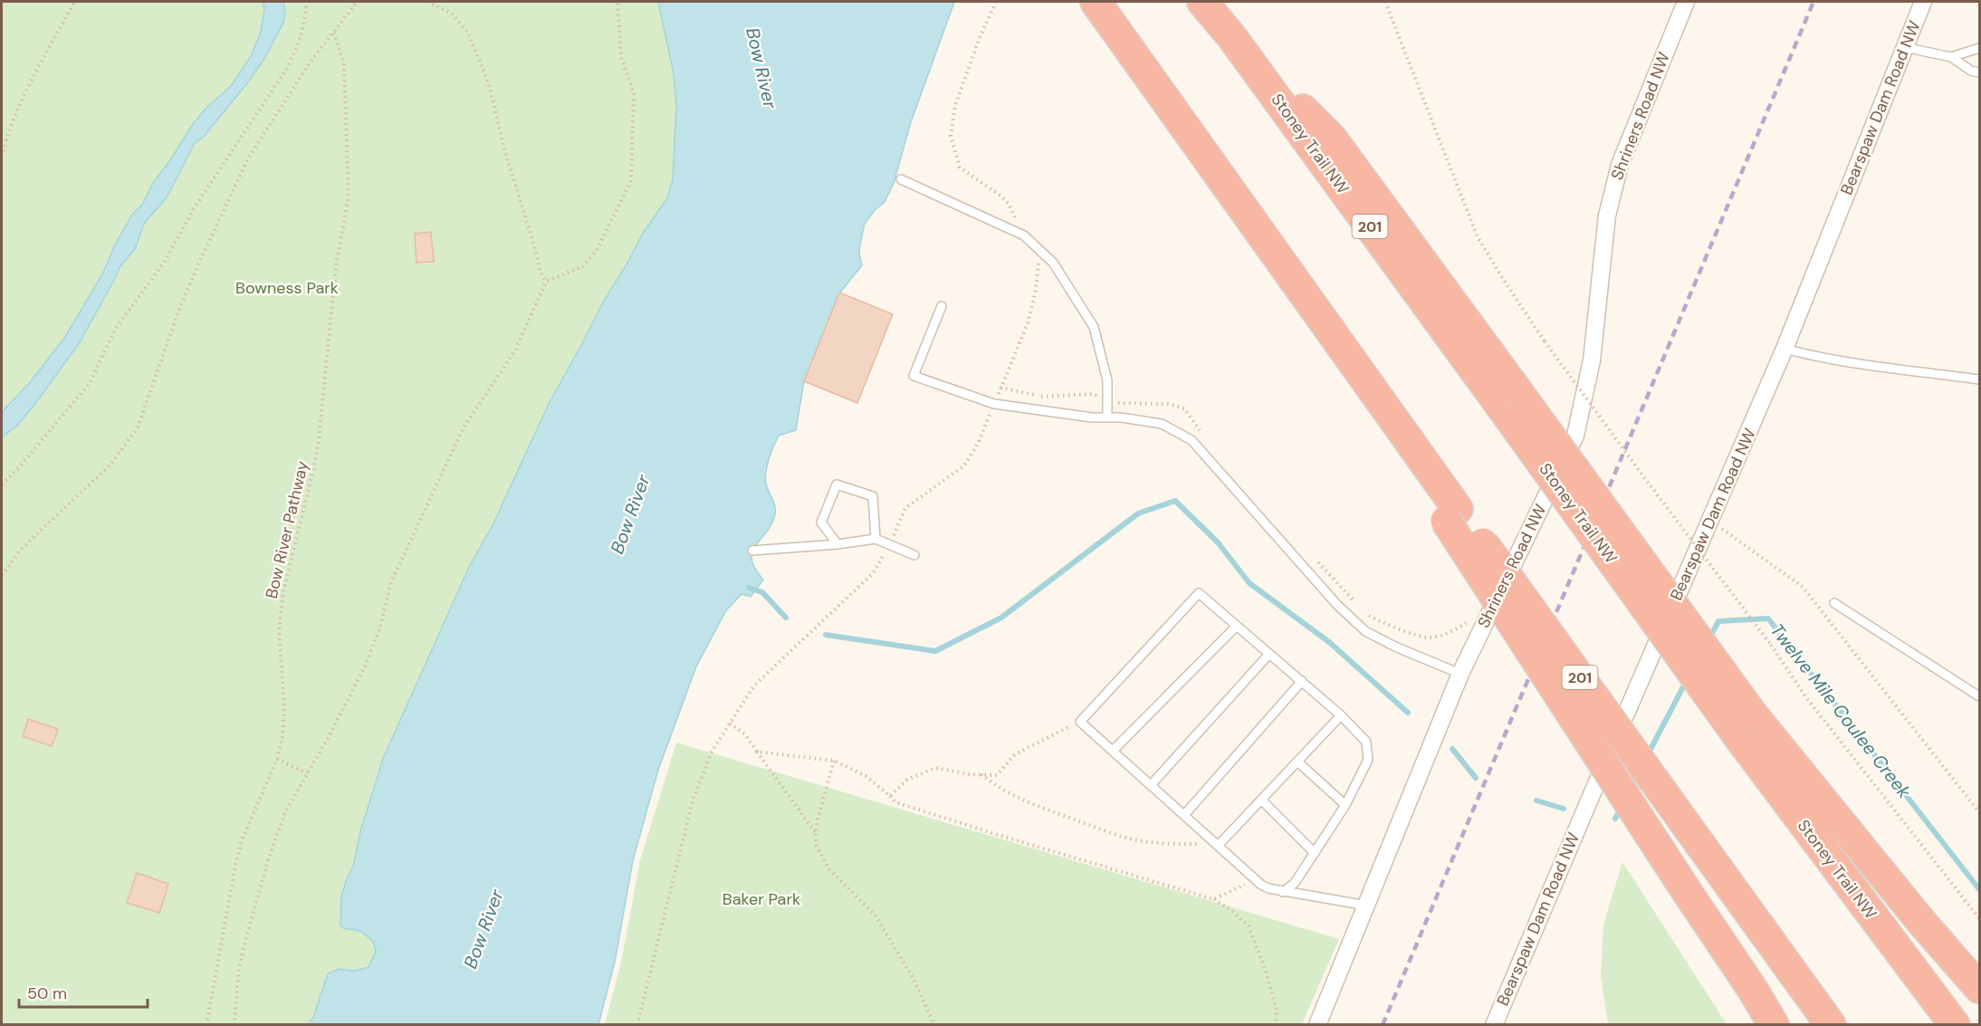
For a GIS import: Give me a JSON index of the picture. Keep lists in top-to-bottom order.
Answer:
{
  "streets": {
    "highway": ["Stoney Trail NW", "201"],
    "street": ["Bearspaw Dam Road NW", "Shriners Road NW"],
    "path": ["Bow River Pathway"]
  },
  "water": ["Bow River", "Twelve Mile Coulee Creek"],
  "parks": ["Bowness Park", "Baker Park"],
  "scale_bar": "50 m"
}
